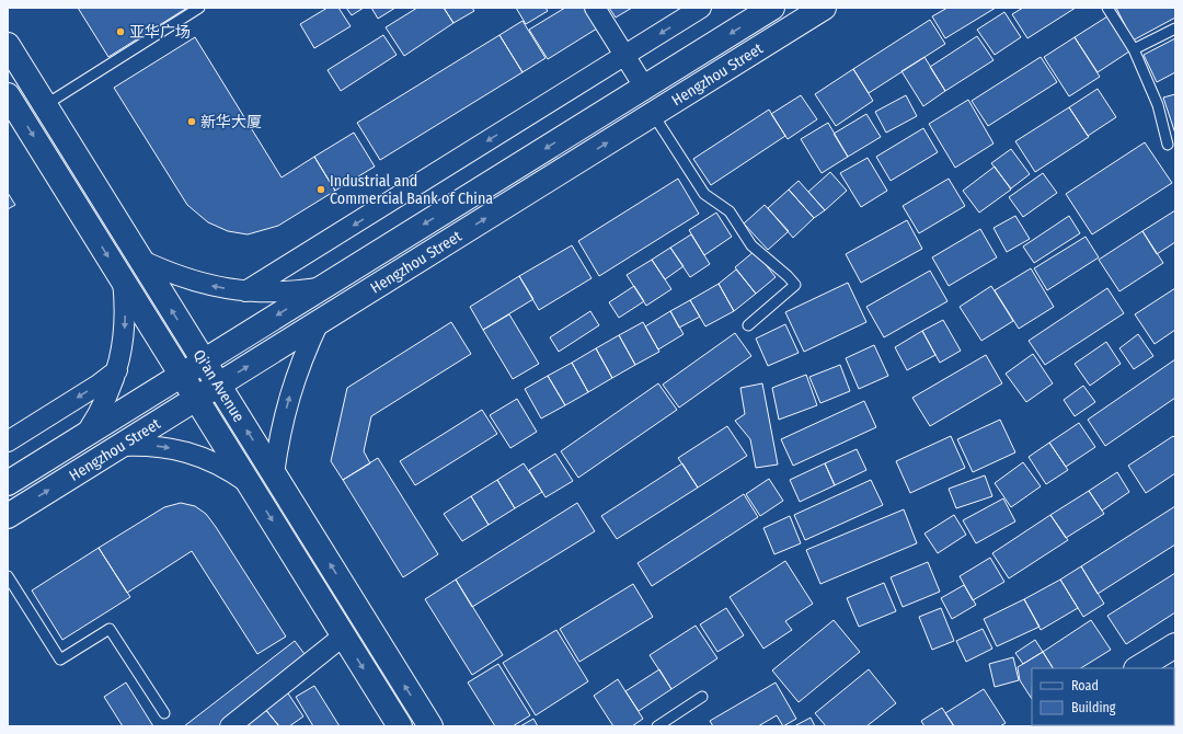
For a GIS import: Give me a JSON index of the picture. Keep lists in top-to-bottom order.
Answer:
{
  "streets": {
    "main road": ["Hengzhou Street", "Qi'an Avenue"]
  },
  "crossings": [
    ["Hengzhou Street", "Qi'an Avenue"]
  ],
  "places": ["亚华广场", "新华大厦", "Industrial and Commercial Bank of China"],
  "legend": ["Road", "Building"]
}
